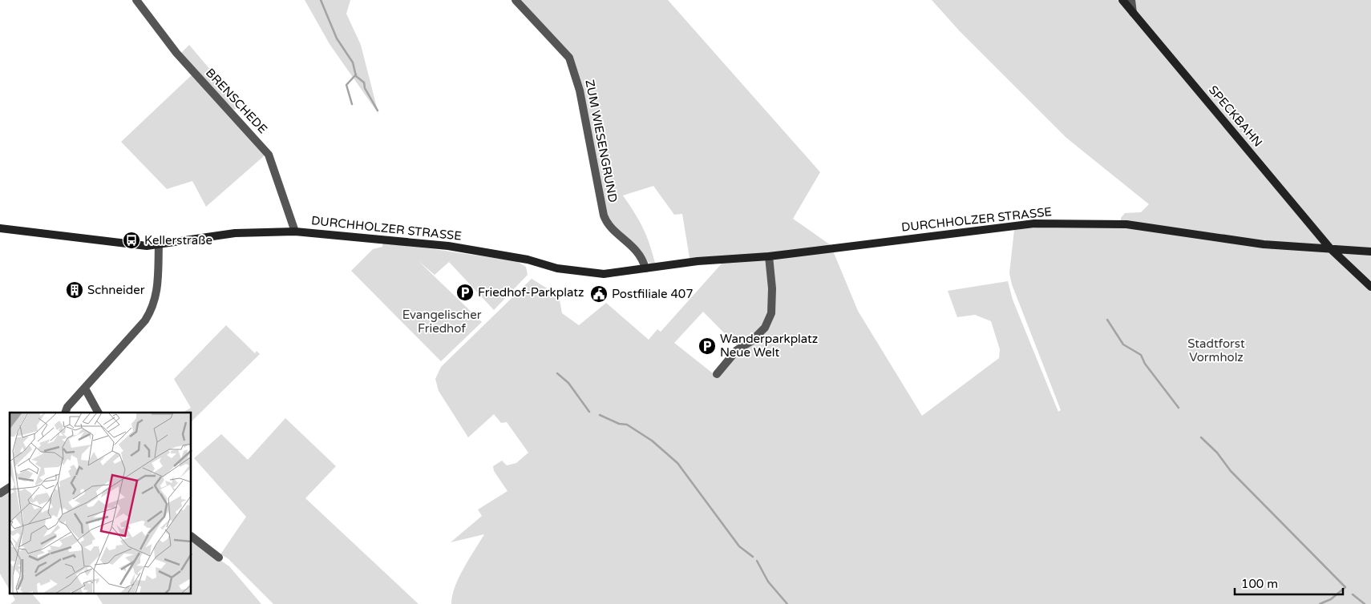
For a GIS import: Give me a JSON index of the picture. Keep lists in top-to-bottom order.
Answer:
{
  "streets": {
    "main road": ["SPECKBAHN", "DURCHHOLZER STRASSE"],
    "street": ["BRENSCHEDE", "ZUM WIESENGRUND"]
  },
  "crossings": [
    ["BRENSCHEDE", "DURCHHOLZER STRASSE"],
    ["SPECKBAHN", "DURCHHOLZER STRASSE"],
    ["ZUM WIESENGRUND", "DURCHHOLZER STRASSE"]
  ],
  "parks": ["Evangelischer Friedhof", "Stadtforst Vormholz"],
  "places": {
    "bus stop": ["Kellerstraße"],
    "building": ["Schneider"],
    "parking": ["Friedhof-Parkplatz", "Wanderparkplatz Neue Welt"],
    "public building": ["Postfiliale 407"]
  },
  "scale_bar": "100 m"
}
